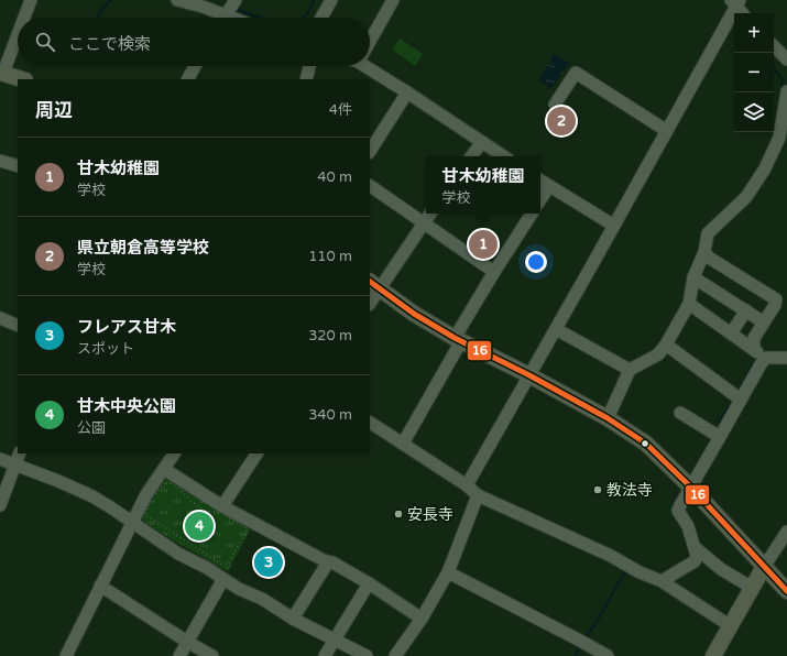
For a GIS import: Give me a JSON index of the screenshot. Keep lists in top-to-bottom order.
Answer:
{
  "places": ["教法寺", "安長寺"],
  "lines": ["transit line 16"],
  "page": {
    "map_buttons": ["+", "−"],
    "search": "ここで検索",
    "heading": ["周辺", "4件"],
    "pins": [
      "2",
      "1",
      "4",
      "3"
    ],
    "list": [
      {
        "mark": "1",
        "name": "甘木幼稚園",
        "note": "学校",
        "value": "40 m"
      },
      {
        "mark": "2",
        "name": "県立朝倉高等学校",
        "note": "学校",
        "value": "110 m"
      },
      {
        "mark": "3",
        "name": "フレアス甘木",
        "note": "スポット",
        "value": "320 m"
      },
      {
        "mark": "4",
        "name": "甘木中央公園",
        "note": "公園",
        "value": "340 m"
      }
    ],
    "popup": ["甘木幼稚園", "学校"]
  }
}
